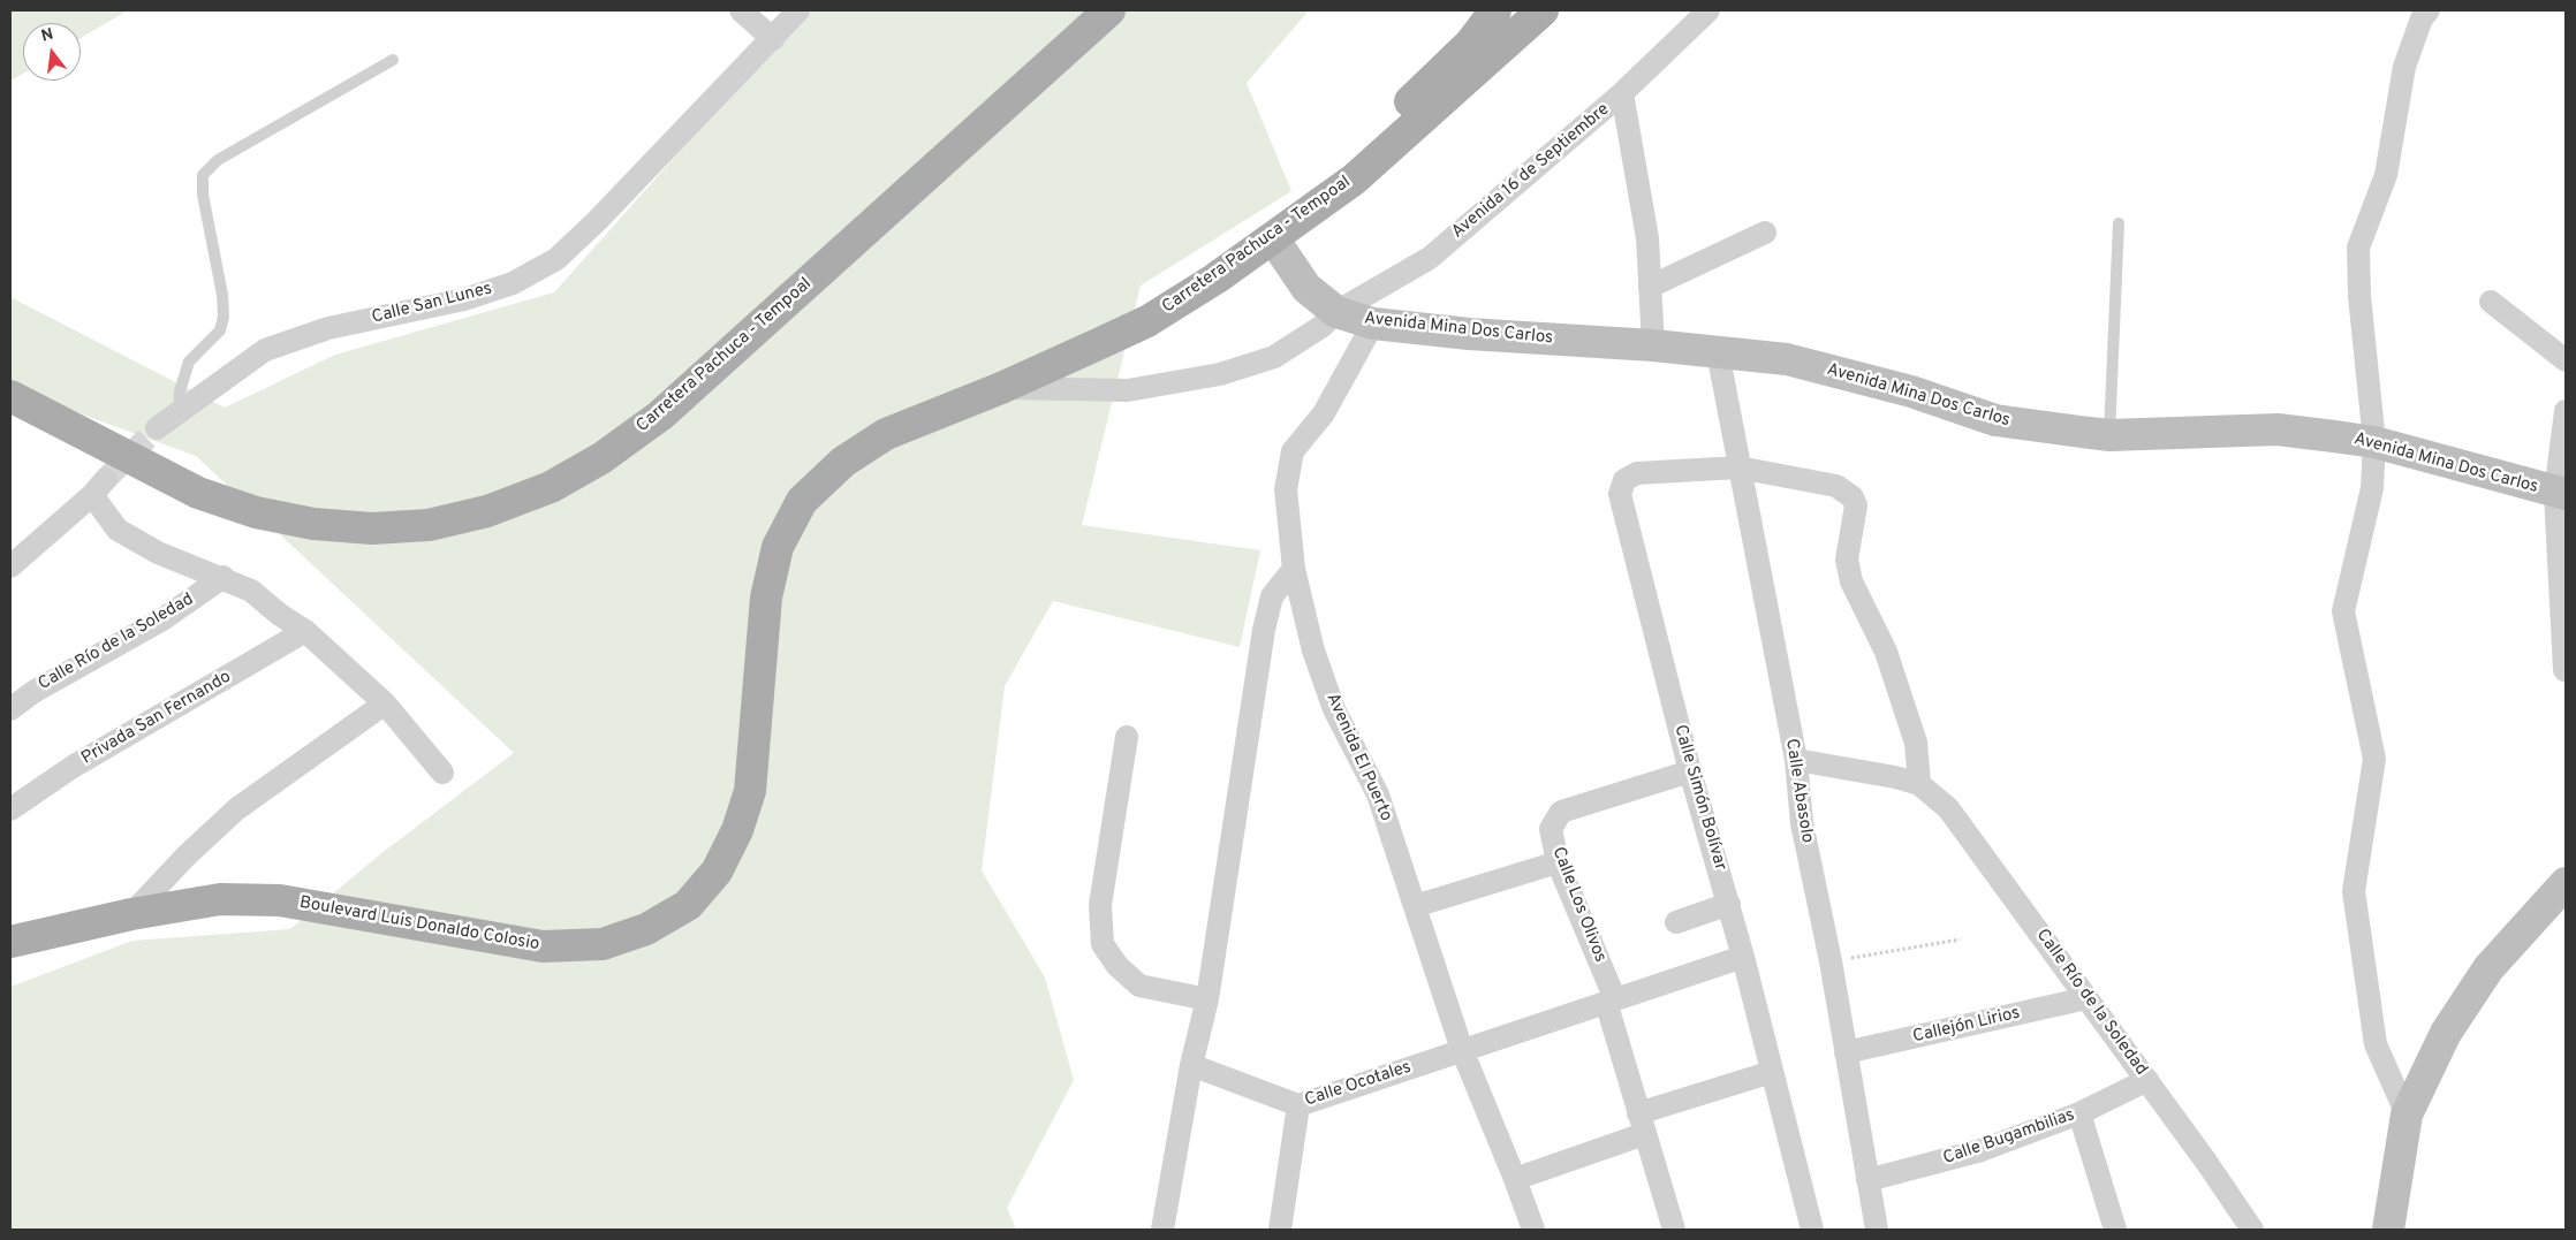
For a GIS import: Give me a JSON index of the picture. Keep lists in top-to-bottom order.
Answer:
{
  "streets": {
    "main road": ["Carretera Pachuca - Tempoal", "Boulevard Luis Donaldo Colosio"],
    "street": [
      "Avenida 16 de Septiembre",
      "Calle San Lunes",
      "Avenida Mina Dos Carlos",
      "Calle Río de la Soledad",
      "Privada San Fernando",
      "Avenida El Puerto",
      "Calle Abasolo",
      "Calle Simón Bolívar",
      "Calle Los Olivos",
      "Callejón Lirios",
      "Calle Ocotales",
      "Calle Bugambilias"
    ]
  },
  "crossings": [
    ["Avenida 16 de Septiembre", "Avenida Mina Dos Carlos"],
    ["Carretera Pachuca - Tempoal", "Avenida Mina Dos Carlos"],
    ["Carretera Pachuca - Tempoal", "Boulevard Luis Donaldo Colosio"],
    ["Avenida Mina Dos Carlos", "Avenida El Puerto"],
    ["Avenida Mina Dos Carlos", "Calle Abasolo"],
    ["Calle Río de la Soledad", "Calle Simón Bolívar"],
    ["Calle Río de la Soledad", "Callejón Lirios"],
    ["Calle Río de la Soledad", "Calle Bugambilias"],
    ["Avenida El Puerto", "Calle Ocotales"],
    ["Calle Abasolo", "Calle Simón Bolívar"],
    ["Calle Abasolo", "Callejón Lirios"],
    ["Calle Abasolo", "Calle Bugambilias"],
    ["Calle Simón Bolívar", "Calle Los Olivos"]
  ],
  "north": "top"
}
